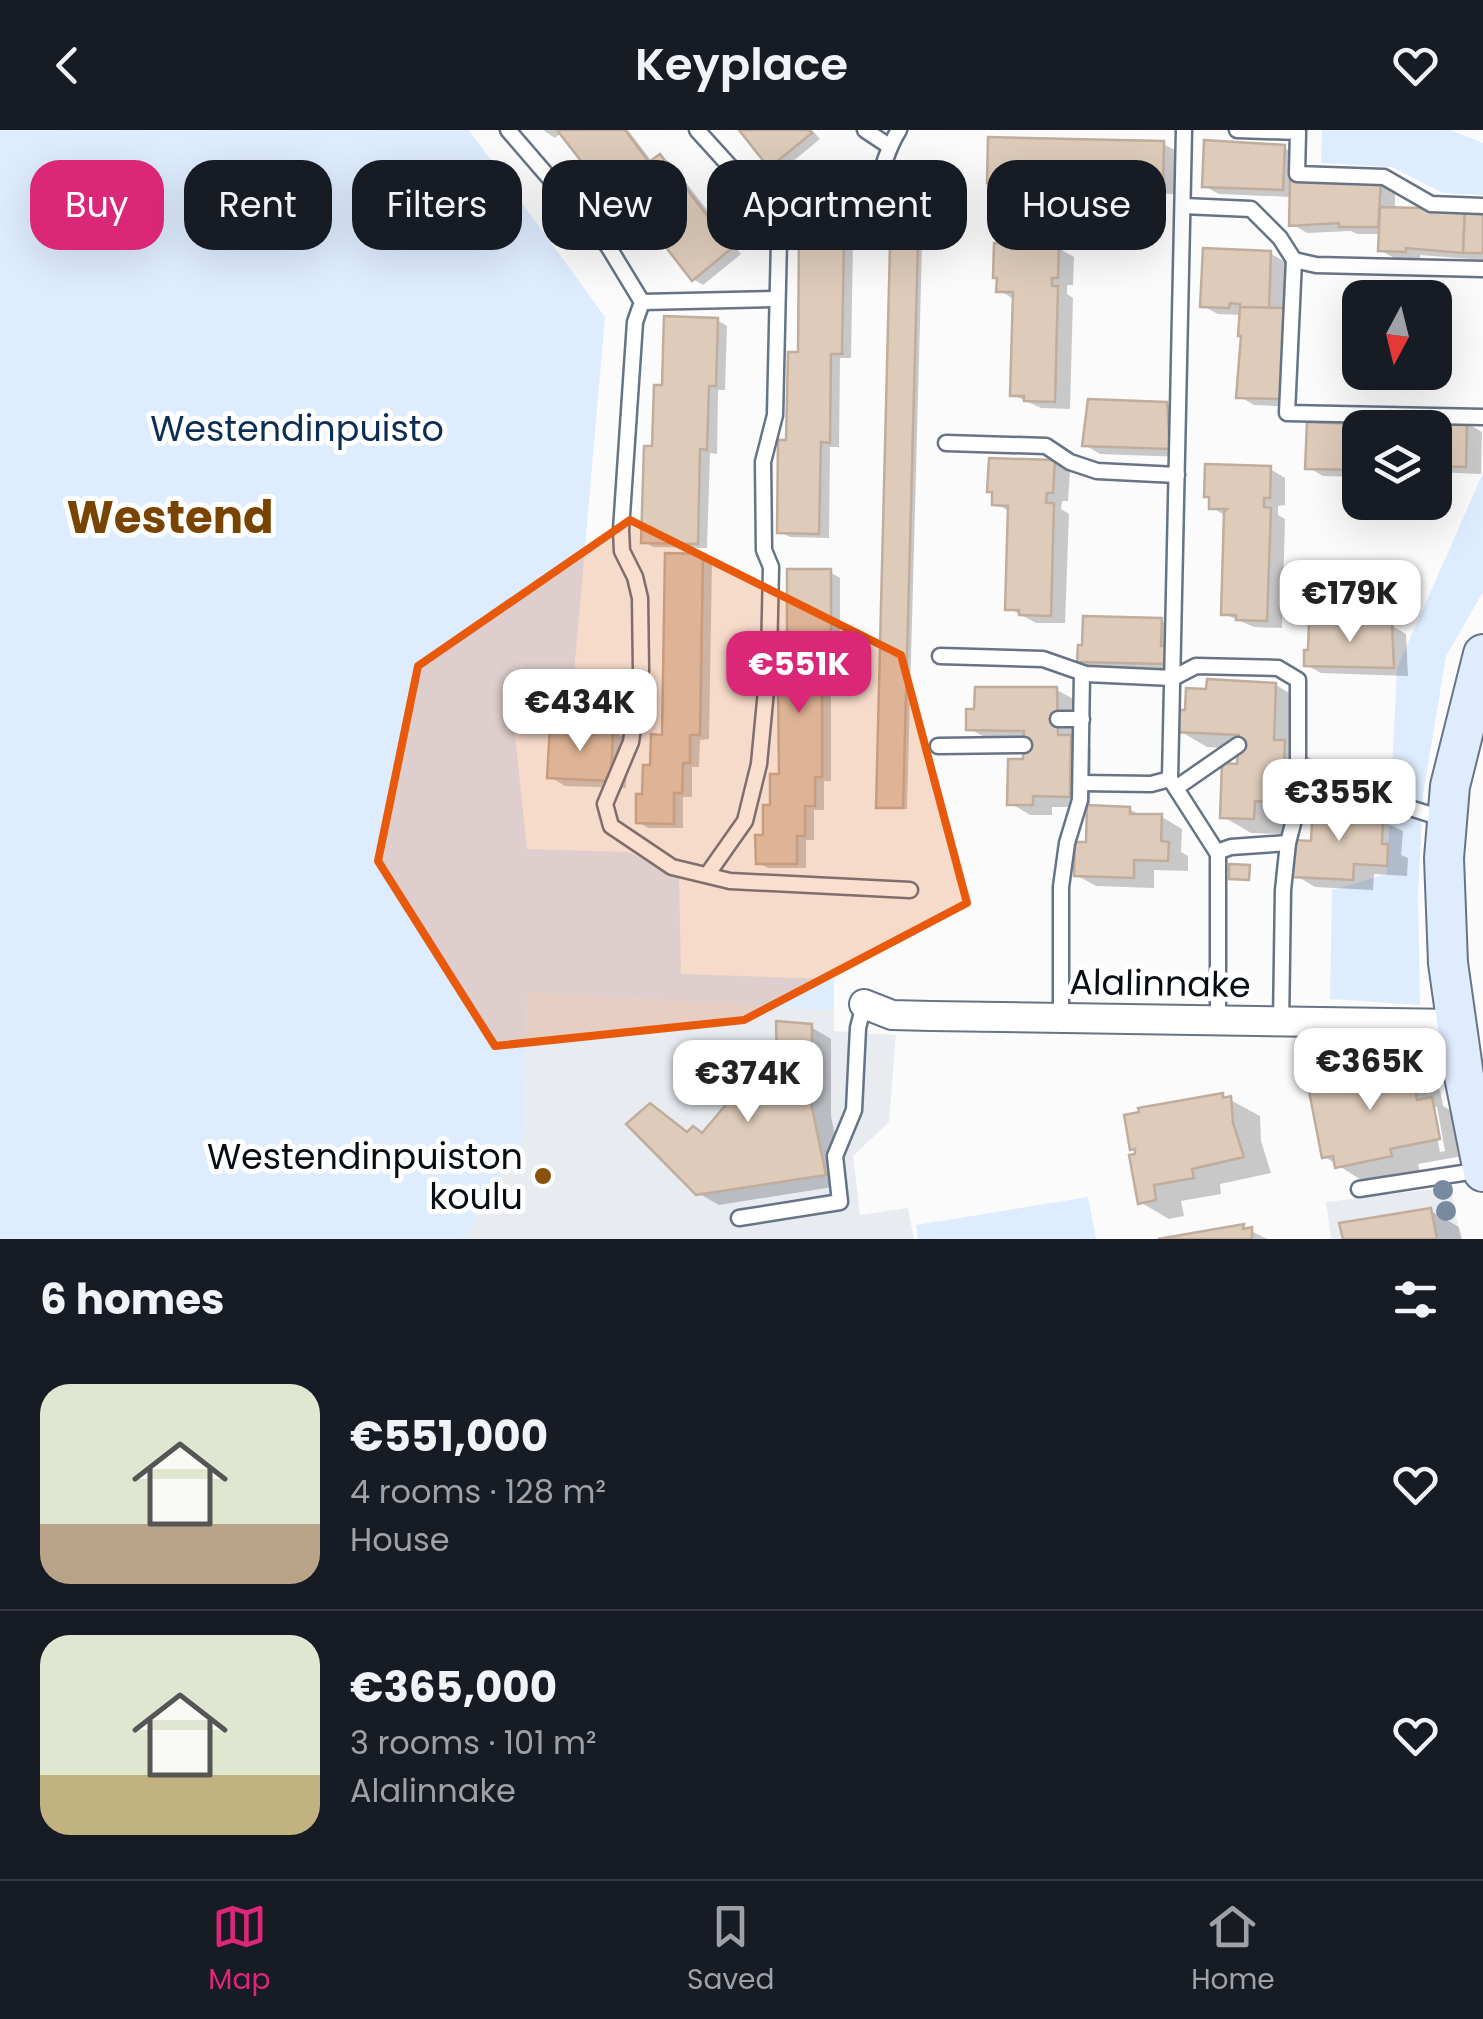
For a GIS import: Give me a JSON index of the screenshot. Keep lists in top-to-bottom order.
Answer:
{
  "streets": {
    "street": ["Alalinnake"]
  },
  "districts": ["Westend"],
  "parks": ["Westendinpuisto"],
  "places": ["Westendinpuiston koulu"],
  "north": "bottom",
  "page": {
    "header": "Keyplace",
    "chip": [
      "Buy",
      "Rent",
      "Filters",
      "New",
      "Apartment",
      "House"
    ],
    "price": [
      "€179K",
      "€551K",
      "€434K",
      "€355K",
      "€365K",
      "€374K"
    ],
    "heading": "6 homes",
    "list": [
      {
        "name": "€551,000",
        "note": "4 rooms · 128 m² · House"
      },
      {
        "name": "€365,000",
        "note": "3 rooms · 101 m² · Alalinnake"
      }
    ],
    "tabs": ["Map", "Saved", "Home"]
  }
}
